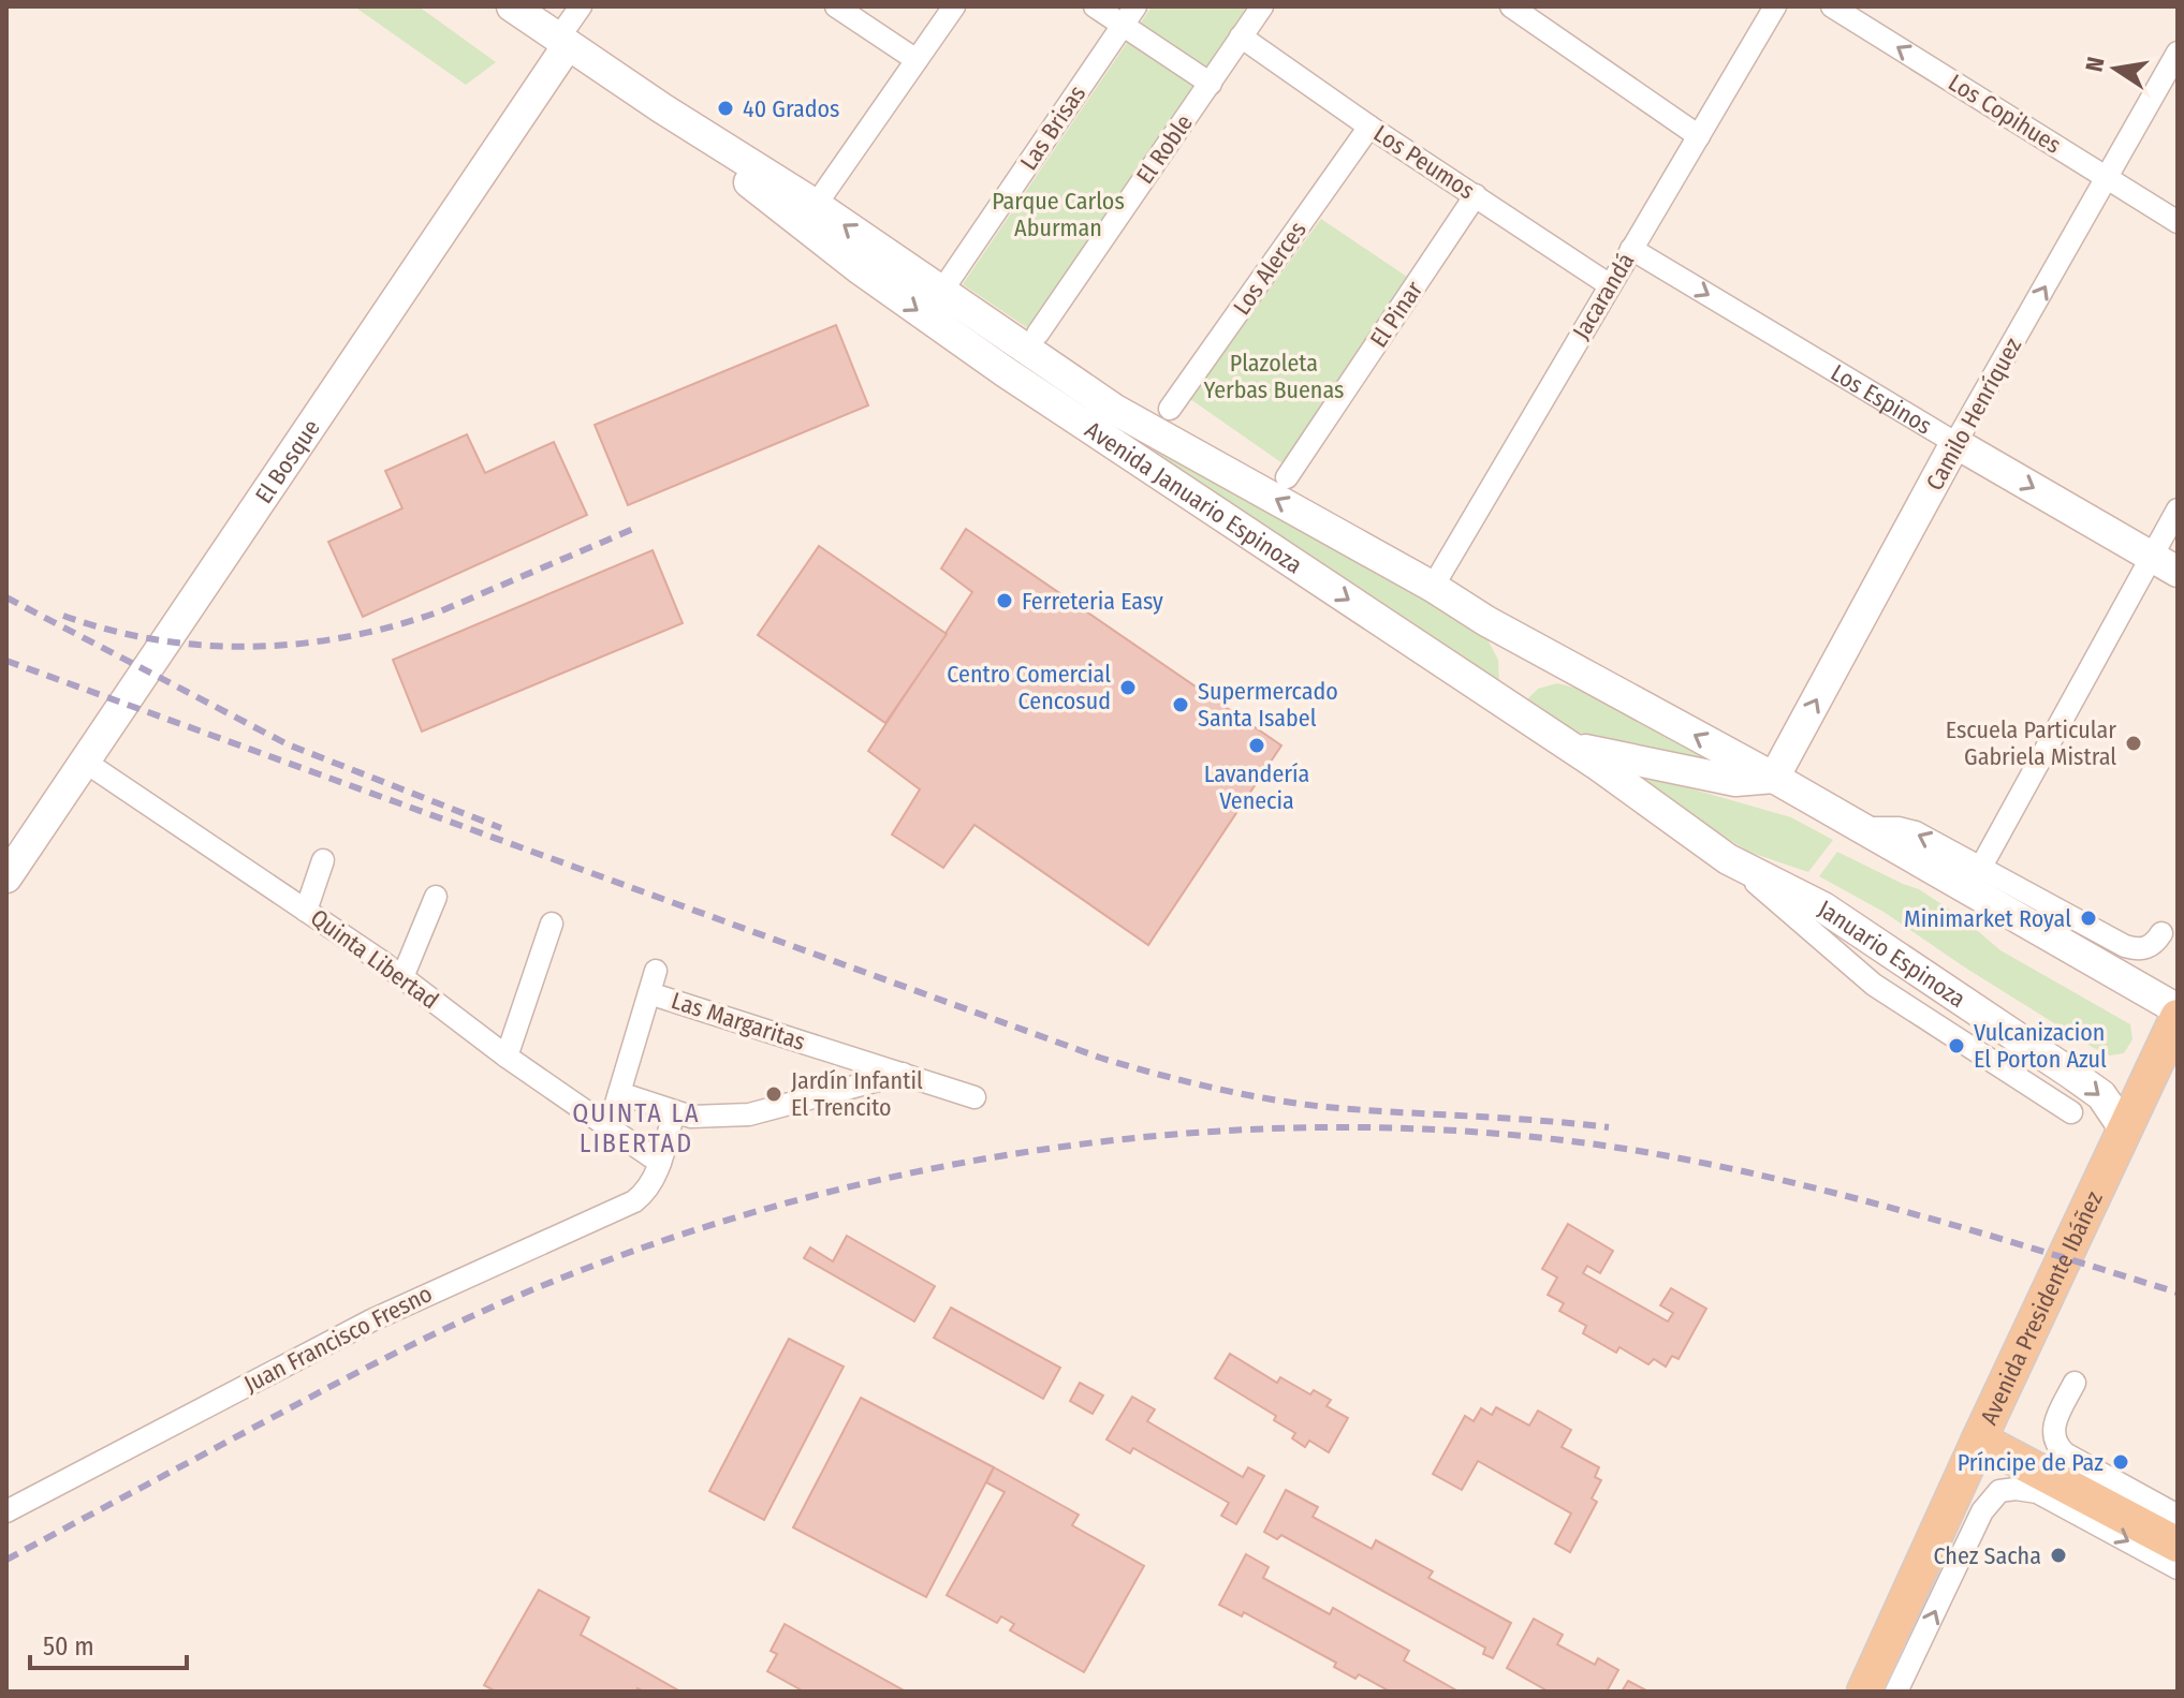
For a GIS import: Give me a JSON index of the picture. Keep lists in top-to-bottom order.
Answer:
{
  "streets": {
    "main road": [
      "Los Espinos",
      "Camilo Henríquez",
      "El Bosque",
      "Avenida Januario Espinoza",
      "Januario Espinoza",
      "Avenida Presidente Ibáñez"
    ],
    "street": [
      "Los Copihues",
      "Las Brisas",
      "El Roble",
      "Los Peumos",
      "Los Alerces",
      "Jacarandá",
      "El Pinar",
      "Quinta Libertad",
      "Las Margaritas",
      "Juan Francisco Fresno"
    ]
  },
  "crossings": [
    ["Los Copihues", "Camilo Henríquez"],
    ["Las Brisas", "Avenida Januario Espinoza"],
    ["El Roble", "Los Peumos"],
    ["Los Peumos", "Los Alerces"],
    ["Los Peumos", "Jacarandá"],
    ["Los Peumos", "El Pinar"],
    ["Jacarandá", "Los Espinos"],
    ["Jacarandá", "Avenida Januario Espinoza"],
    ["Los Espinos", "Camilo Henríquez"],
    ["Camilo Henríquez", "Avenida Januario Espinoza"],
    ["El Bosque", "Avenida Januario Espinoza"],
    ["El Bosque", "Quinta Libertad"],
    ["Avenida Januario Espinoza", "Januario Espinoza"],
    ["Januario Espinoza", "Avenida Presidente Ibáñez"],
    ["Quinta Libertad", "Juan Francisco Fresno"]
  ],
  "one_way": ["Los Copihues", "Los Espinos", "Januario Espinoza"],
  "districts": ["QUINTA LA LIBERTAD"],
  "parks": ["Parque Carlos Aburman", "Plazoleta Yerbas Buenas"],
  "places": [
    "40 Grados",
    "Ferreteria Easy",
    "Centro Comercial Cencosud",
    "Supermercado Santa Isabel",
    "Escuela Particular Gabriela Mistral",
    "Lavandería Venecia",
    "Minimarket Royal",
    "Vulcanizacion El Porton Azul",
    "Jardín Infantil El Trencito",
    "Príncipe de Paz",
    "Chez Sacha"
  ],
  "scale_bar": "50 m",
  "north": "left"
}
